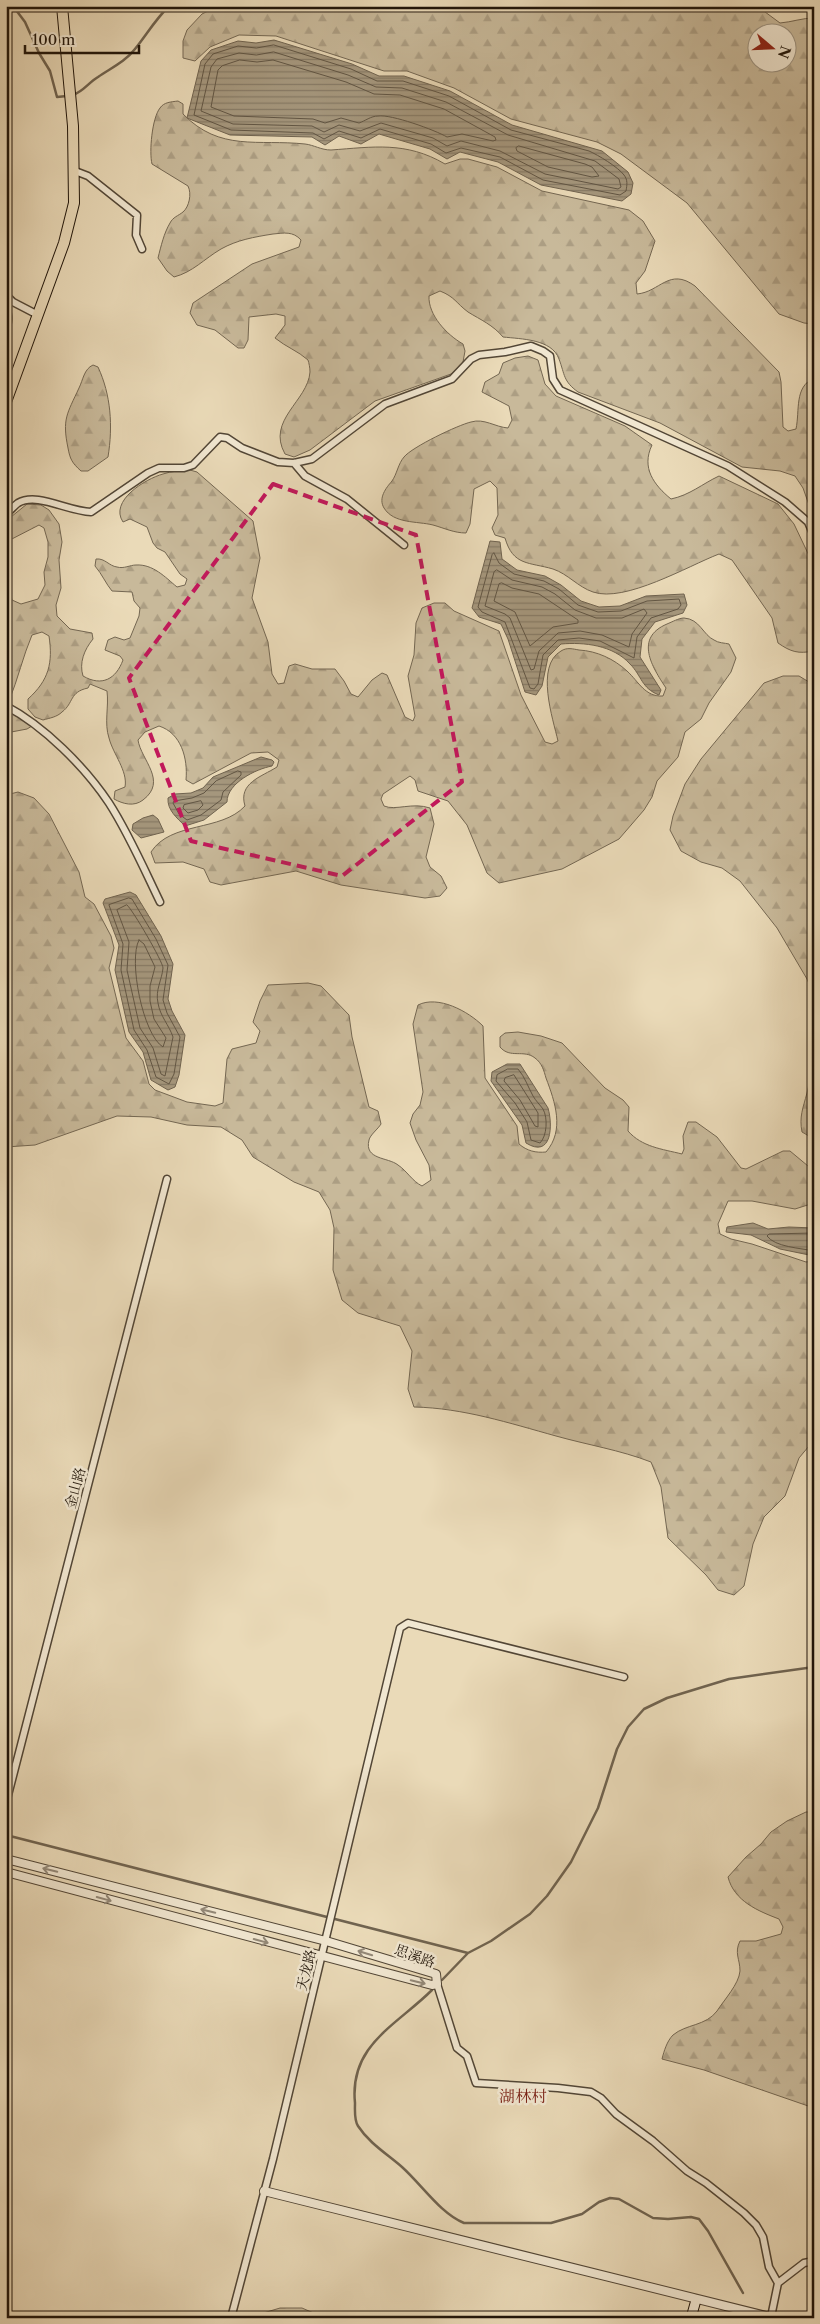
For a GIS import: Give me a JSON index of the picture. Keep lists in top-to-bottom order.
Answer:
{
  "streets": {
    "street": ["金山路", "思溪路", "天龙路"]
  },
  "crossings": [
    ["思溪路", "天龙路"]
  ],
  "districts": ["湖林村"],
  "scale_bar": "100 m",
  "north": "right"
}
